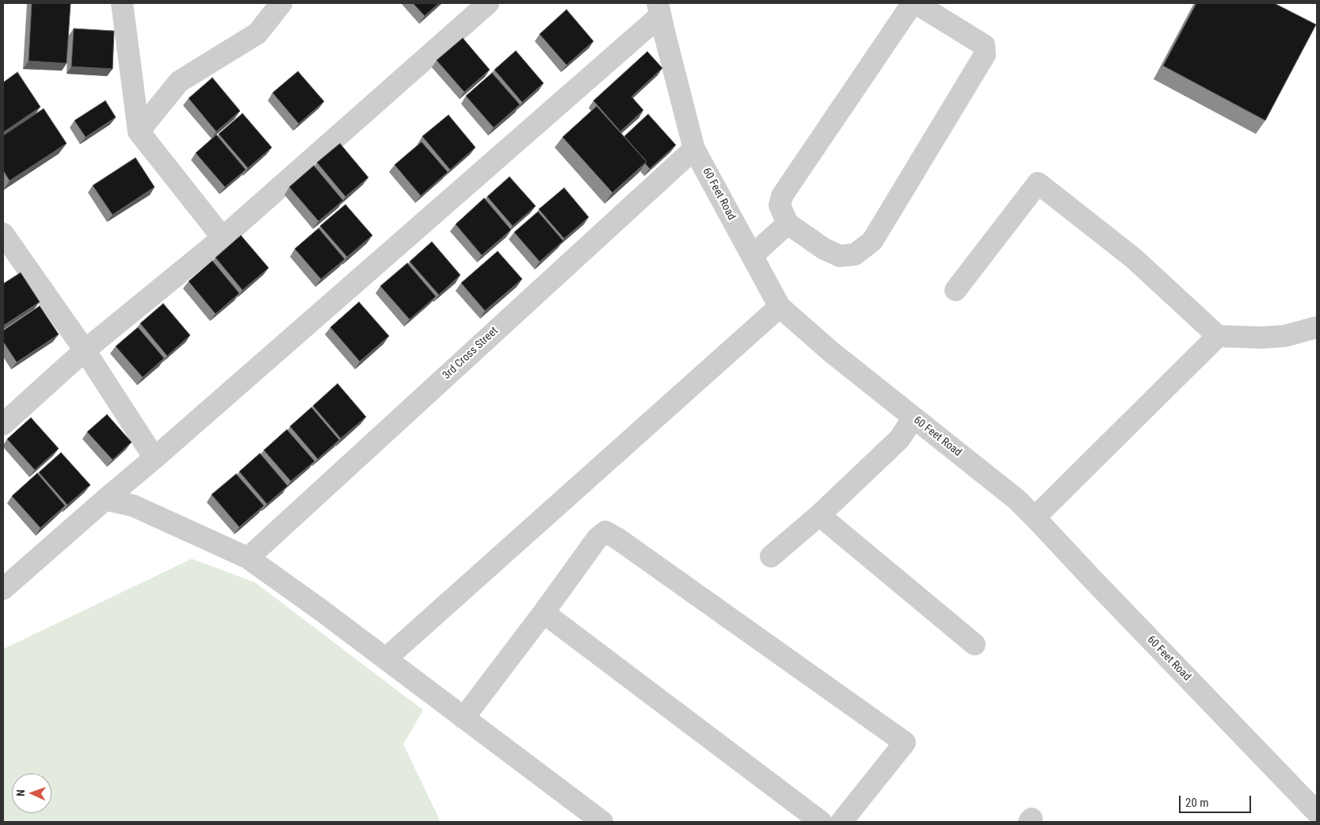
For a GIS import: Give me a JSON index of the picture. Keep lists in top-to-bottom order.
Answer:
{
  "streets": {
    "street": ["60 Feet Road", "3rd Cross Street"]
  },
  "crossings": [
    ["60 Feet Road", "3rd Cross Street"]
  ],
  "scale_bar": "20 m",
  "north": "left"
}
